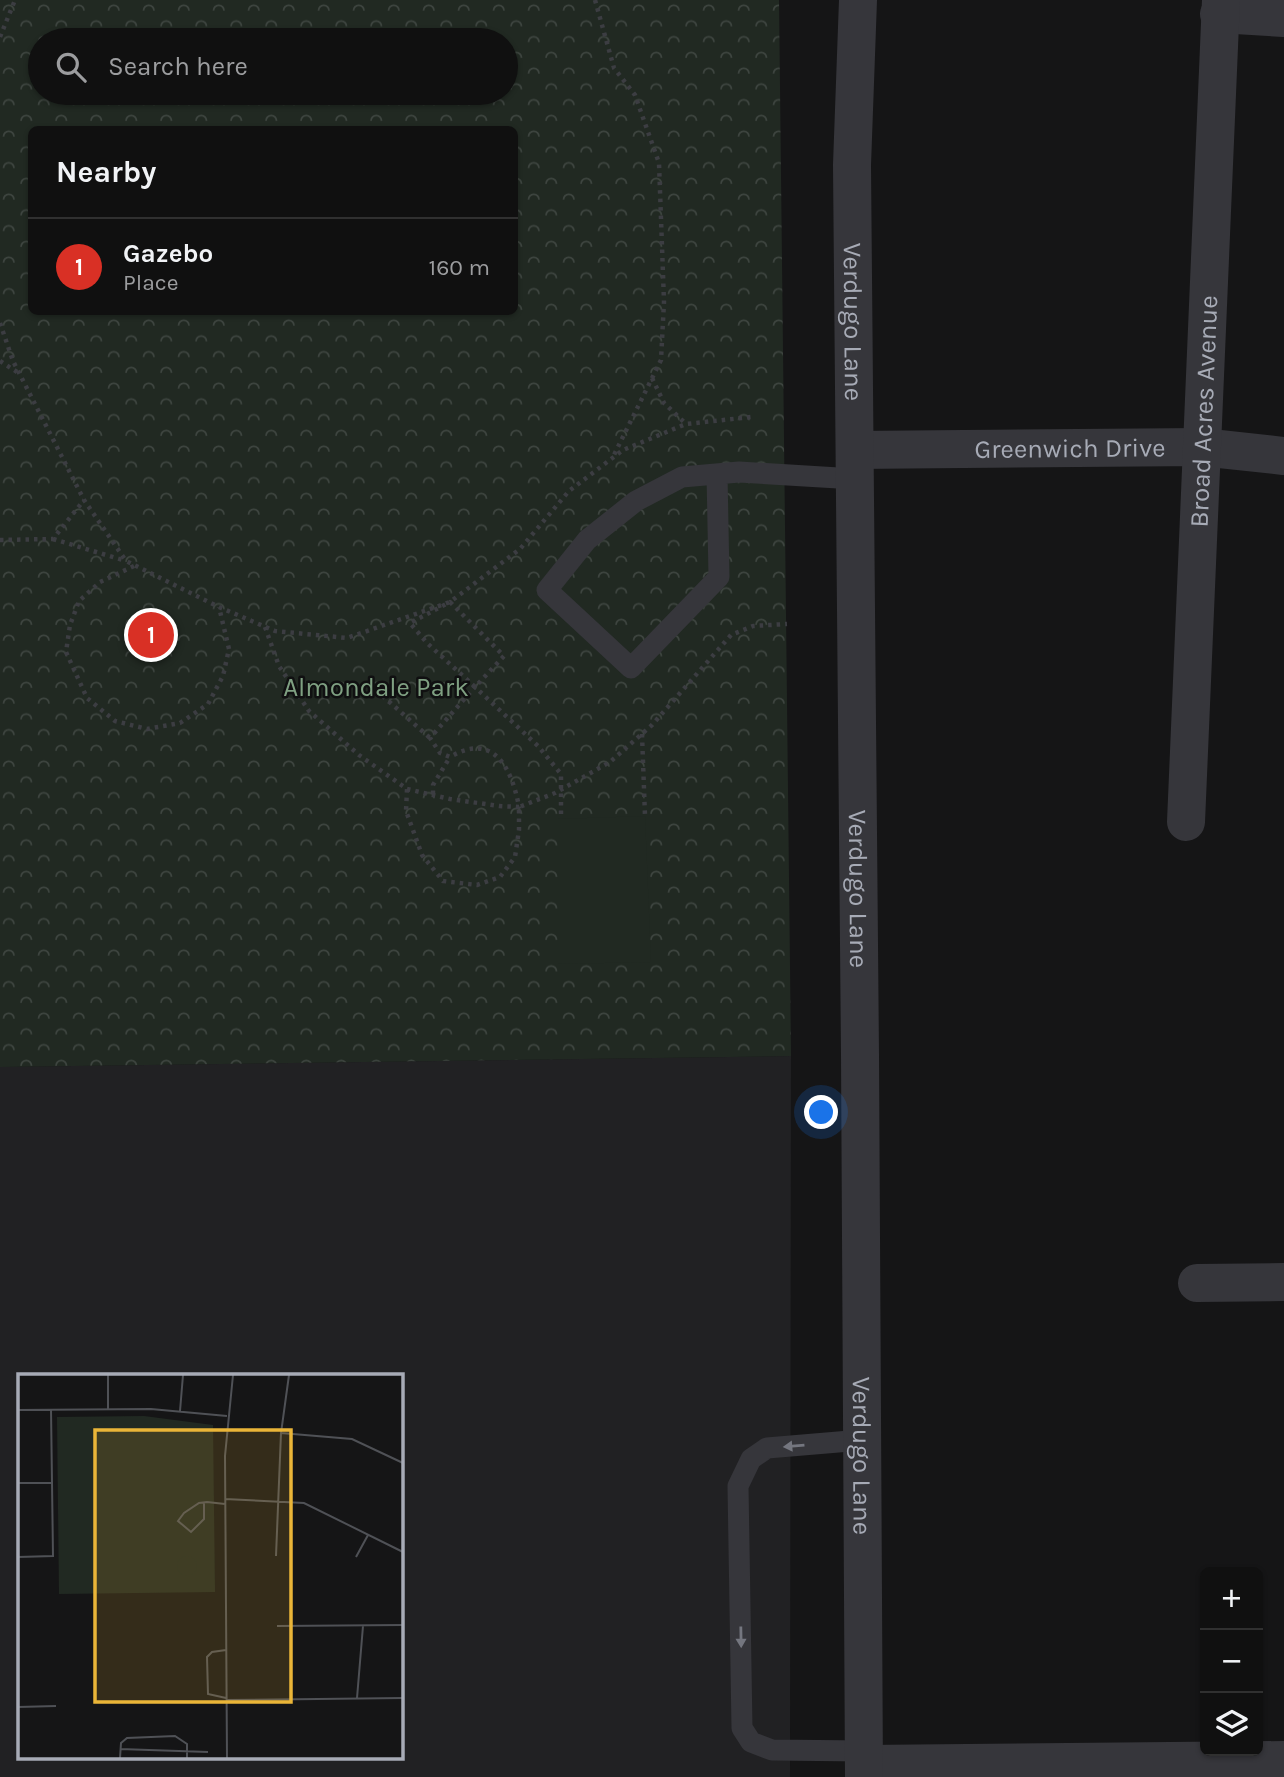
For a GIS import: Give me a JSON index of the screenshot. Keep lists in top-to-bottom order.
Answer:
{
  "streets": {
    "street": ["Verdugo Lane", "Broad Acres Avenue", "Greenwich Drive"]
  },
  "crossings": [
    ["Verdugo Lane", "Greenwich Drive"],
    ["Broad Acres Avenue", "Greenwich Drive"]
  ],
  "parks": ["Almondale Park"],
  "page": {
    "search": "Search here",
    "heading": "Nearby",
    "list": [
      {
        "mark": "1",
        "name": "Gazebo",
        "note": "Place",
        "value": "160 m"
      }
    ],
    "pins": "1",
    "map_buttons": ["+", "−"]
  }
}
